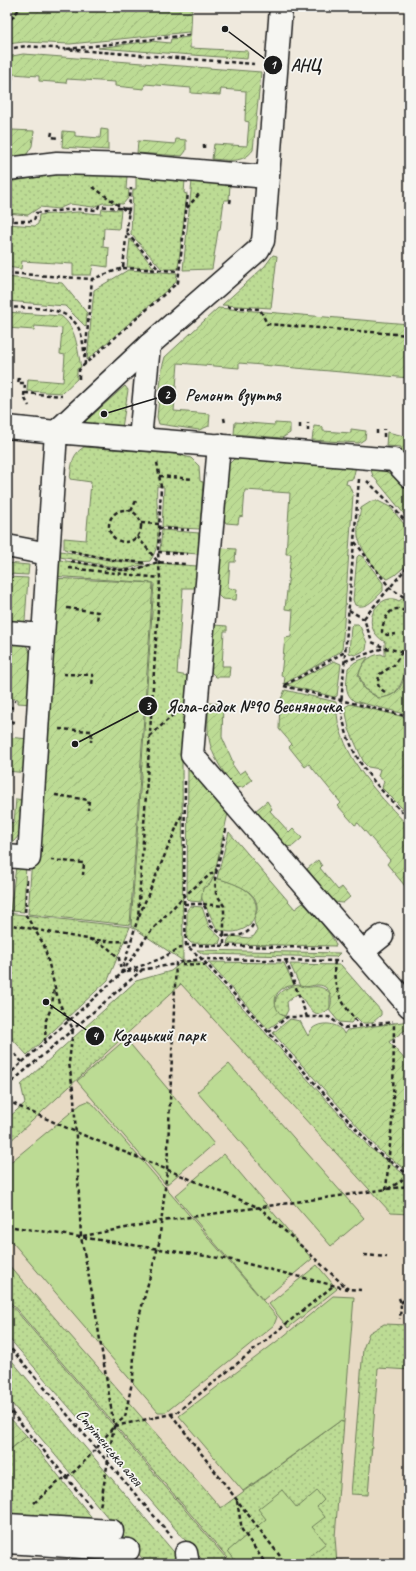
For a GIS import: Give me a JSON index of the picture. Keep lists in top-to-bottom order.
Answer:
{
  "streets": {
    "path": ["Стрітенська алея"]
  },
  "places": [
    "АНЦ",
    "Ремонт взуття",
    "Ясла-садок №90 Весняночка",
    "Козацький парк"
  ]
}
